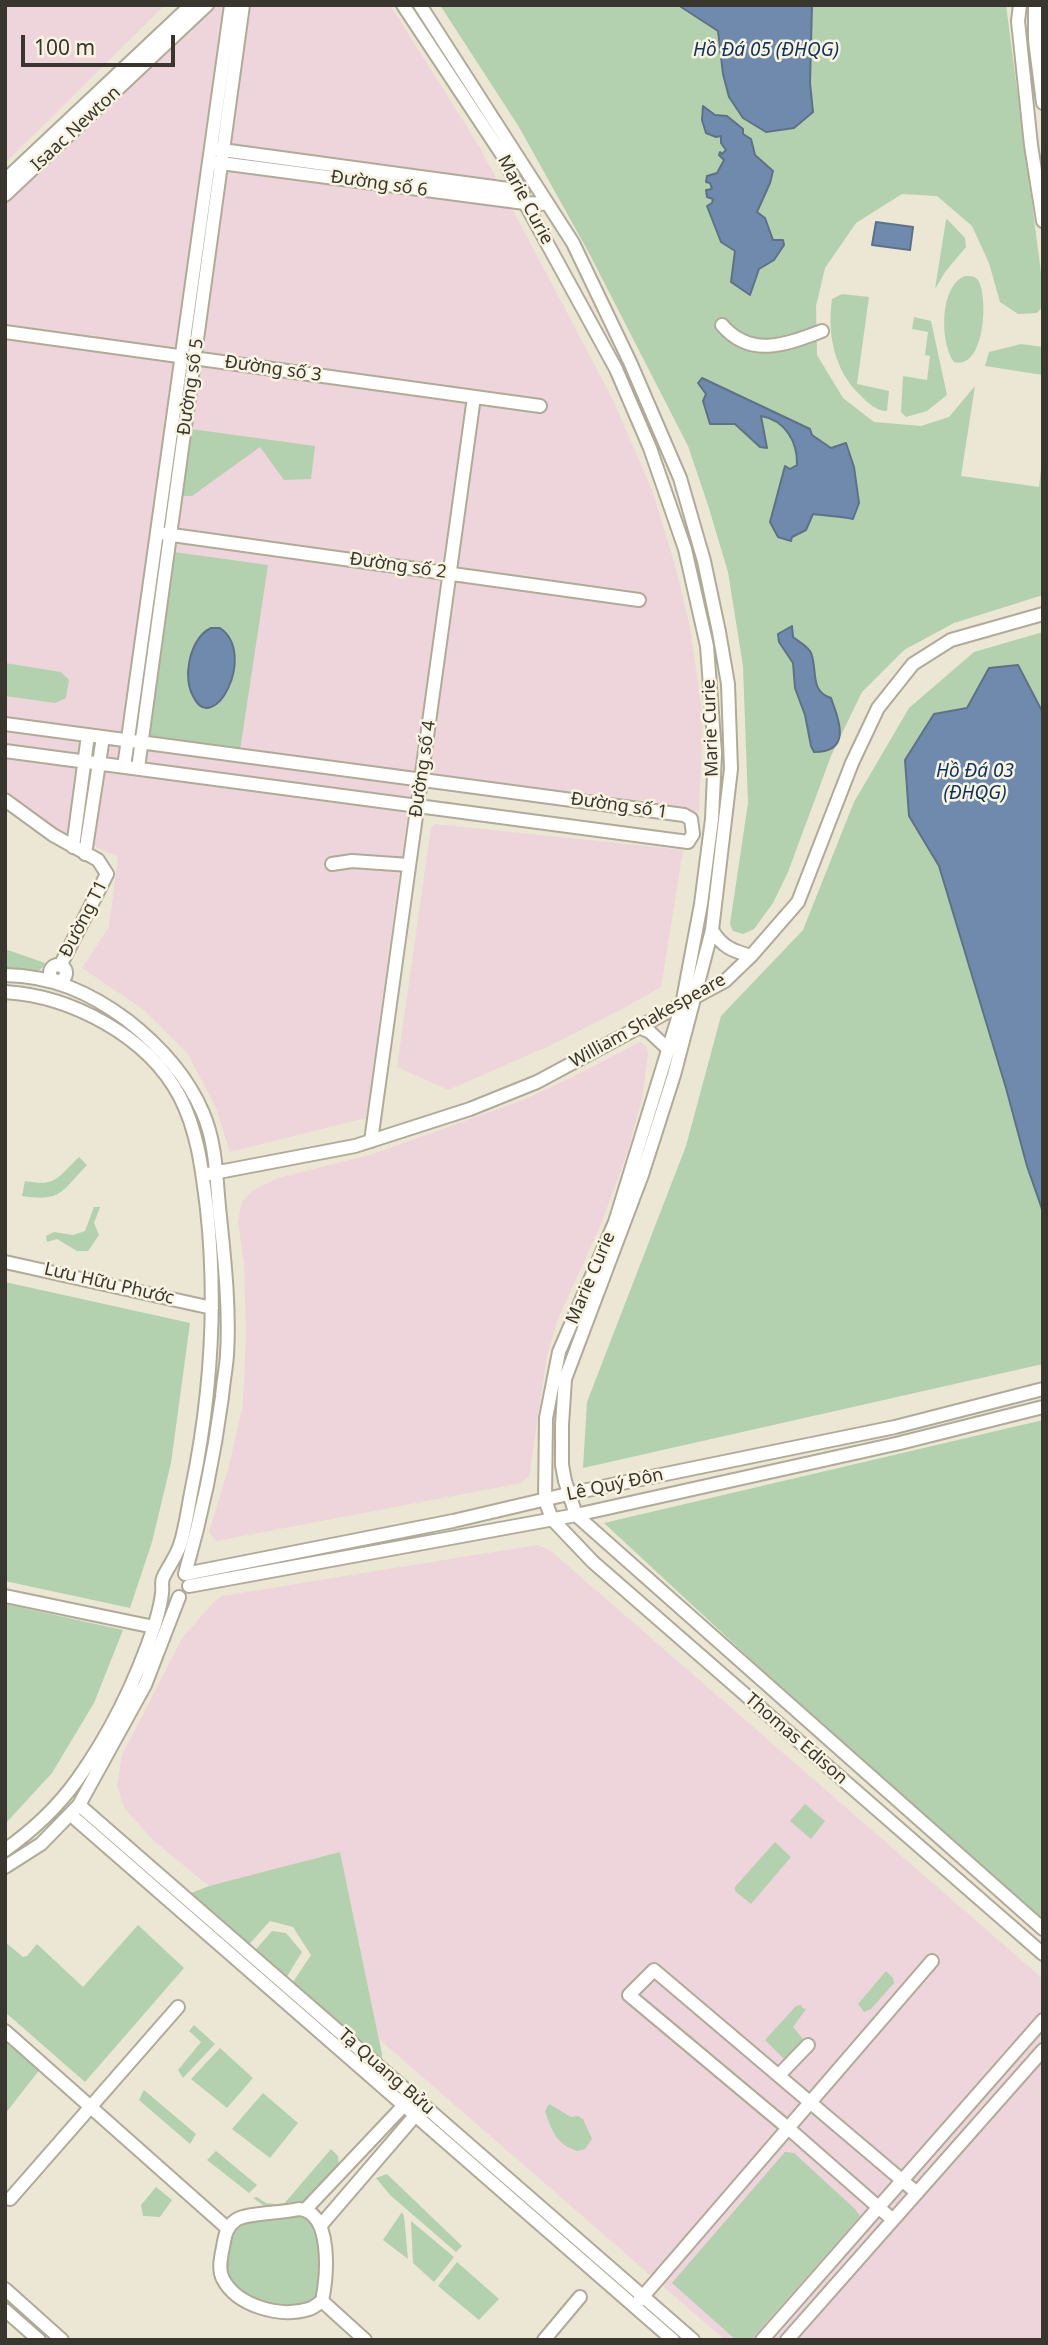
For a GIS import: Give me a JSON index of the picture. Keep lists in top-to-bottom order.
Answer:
{
  "streets": {
    "street": [
      "Isaac Newton",
      "Đường số 6",
      "Marie Curie",
      "Đường số 3",
      "Đường số 5",
      "Đường số 2",
      "Đường số 4",
      "Đường số 1",
      "Đường T1",
      "William Shakespeare",
      "Lưu Hữu Phước",
      "Lê Quý Đôn",
      "Thomas Edison",
      "Tạ Quang Bửu"
    ]
  },
  "crossings": [
    ["Đường số 6", "Marie Curie"],
    ["Đường số 6", "Đường số 5"],
    ["Marie Curie", "William Shakespeare"],
    ["Marie Curie", "Lê Quý Đôn"],
    ["Marie Curie", "Thomas Edison"],
    ["Đường số 3", "Đường số 5"],
    ["Đường số 3", "Đường số 4"],
    ["Đường số 5", "Đường số 2"],
    ["Đường số 5", "Đường số 1"],
    ["Đường số 2", "Đường số 4"],
    ["Đường số 4", "Đường số 1"],
    ["Đường số 4", "William Shakespeare"],
    ["Lê Quý Đôn", "Thomas Edison"]
  ],
  "water": ["Hồ Đá 05 (ĐHQG)", "Hồ Đá 03 (ĐHQG)"],
  "scale_bar": "100 m"
}
